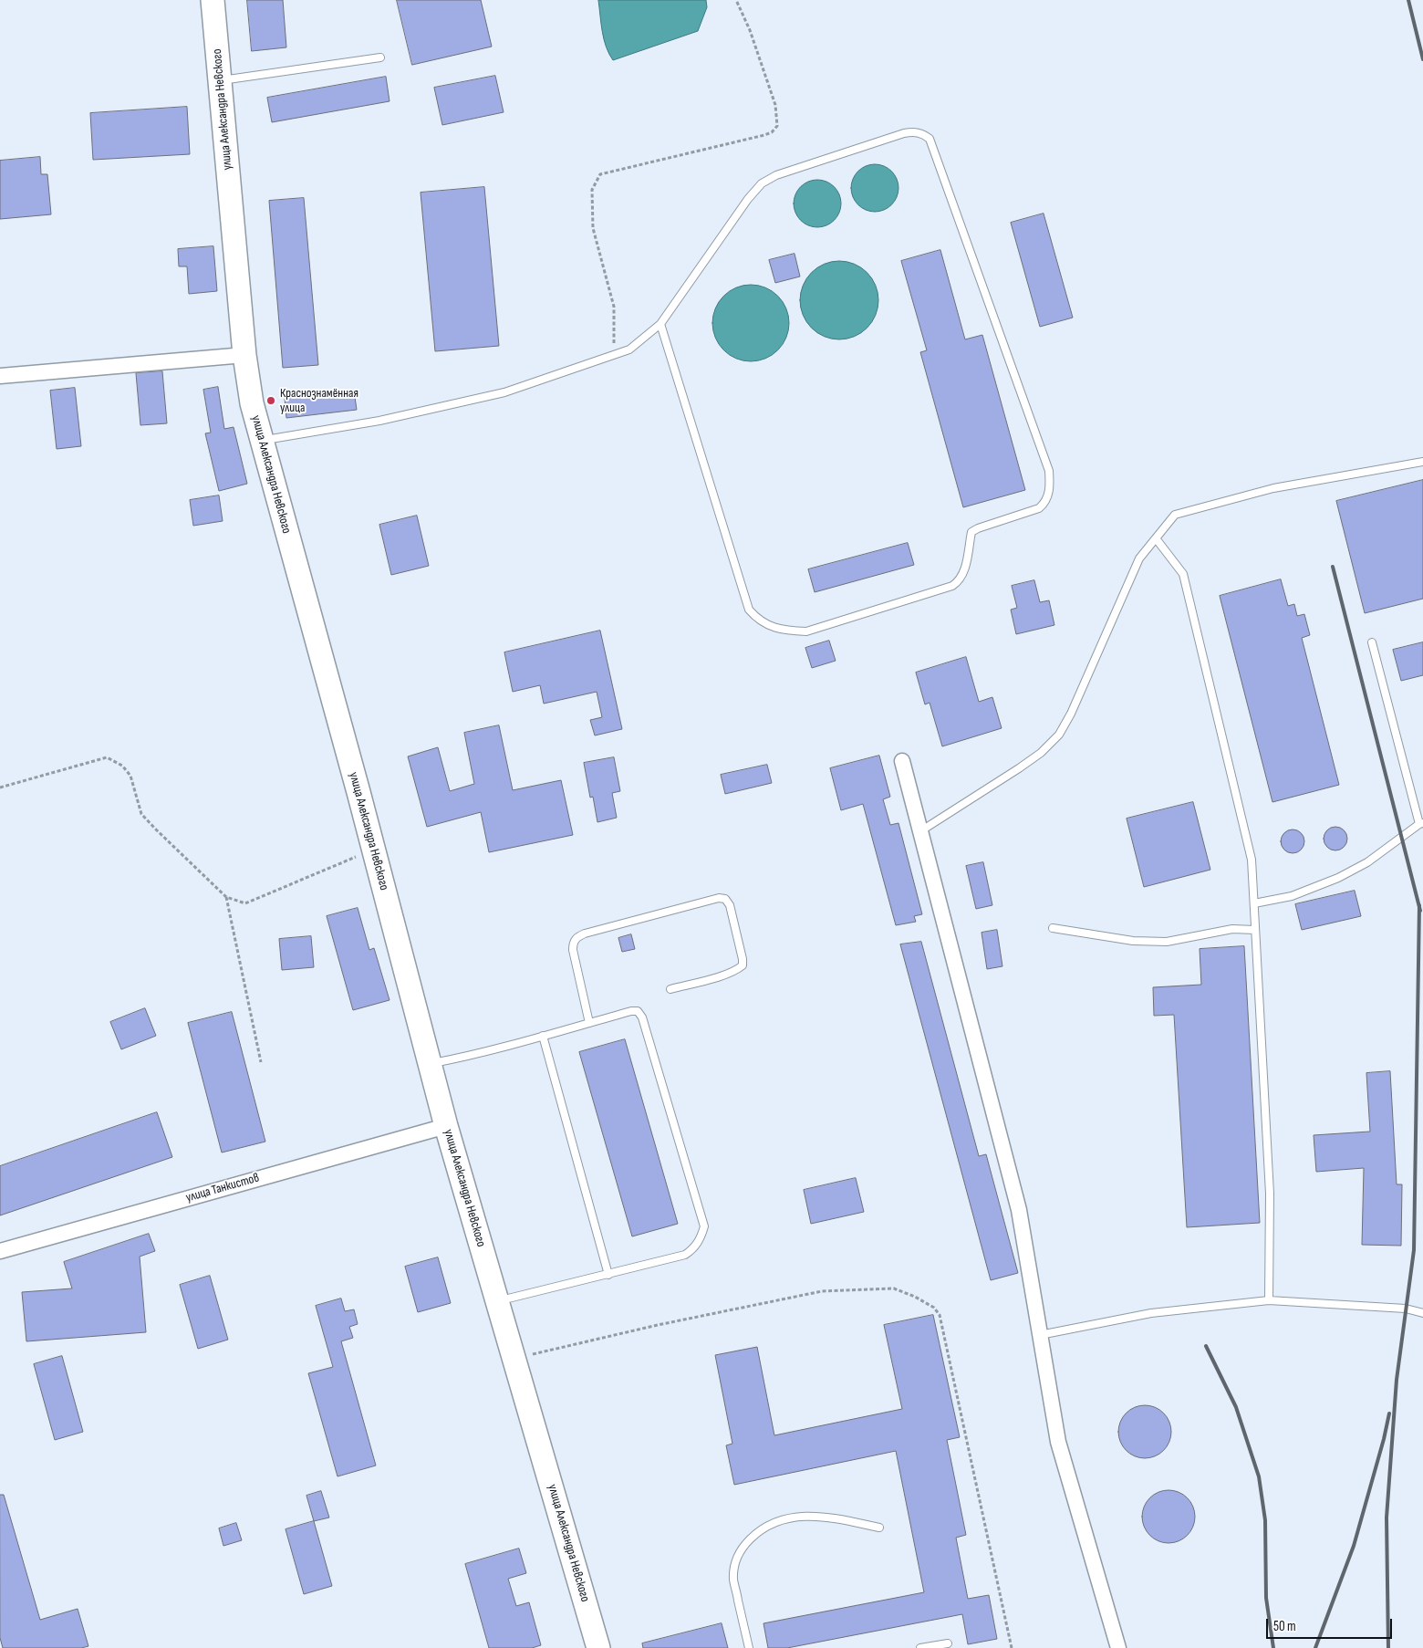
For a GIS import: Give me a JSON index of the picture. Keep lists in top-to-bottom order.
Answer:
{
  "streets": {
    "main road": ["улица Александра Невского"],
    "street": ["улица Танкистов"]
  },
  "crossings": [
    ["улица Александра Невского", "улица Танкистов"]
  ],
  "places": ["Краснознамённая улица"],
  "scale_bar": "50 m"
}
